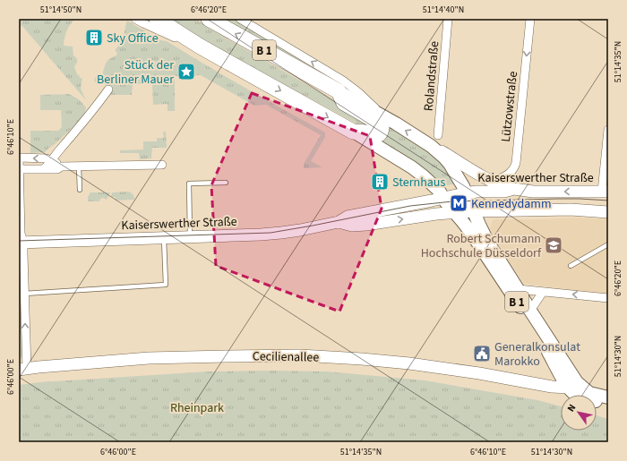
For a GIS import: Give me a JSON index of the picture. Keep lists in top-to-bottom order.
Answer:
{
  "streets": {
    "highway": ["B 1"],
    "main road": ["Cecilienallee"],
    "street": ["Rolandstraße", "Lützowstraße", "Kaiserswerther Straße"]
  },
  "crossings": [
    ["B 1", "Lützowstraße"],
    ["B 1", "Kaiserswerther Straße"],
    ["B 1", "Cecilienallee"]
  ],
  "one_way": ["Lützowstraße"],
  "parks": ["Rheinpark"],
  "places": {
    "building": ["Sky Office", "Sternhaus"],
    "place": ["Stück der Berliner Mauer"],
    "metro station": ["Kennedydamm"],
    "school or university": ["Robert Schumann Hochschule Düsseldorf"],
    "public building": ["Generalkonsulat Marokko"]
  },
  "north": "top left",
  "coordinates": [
    "51°14'50\"N",
    "6°46'20\"E",
    "51°14'40\"N",
    "51°14'35\"N",
    "6°46'10\"E",
    "51°14'30\"N",
    "6°46'00\"E"
  ]
}
